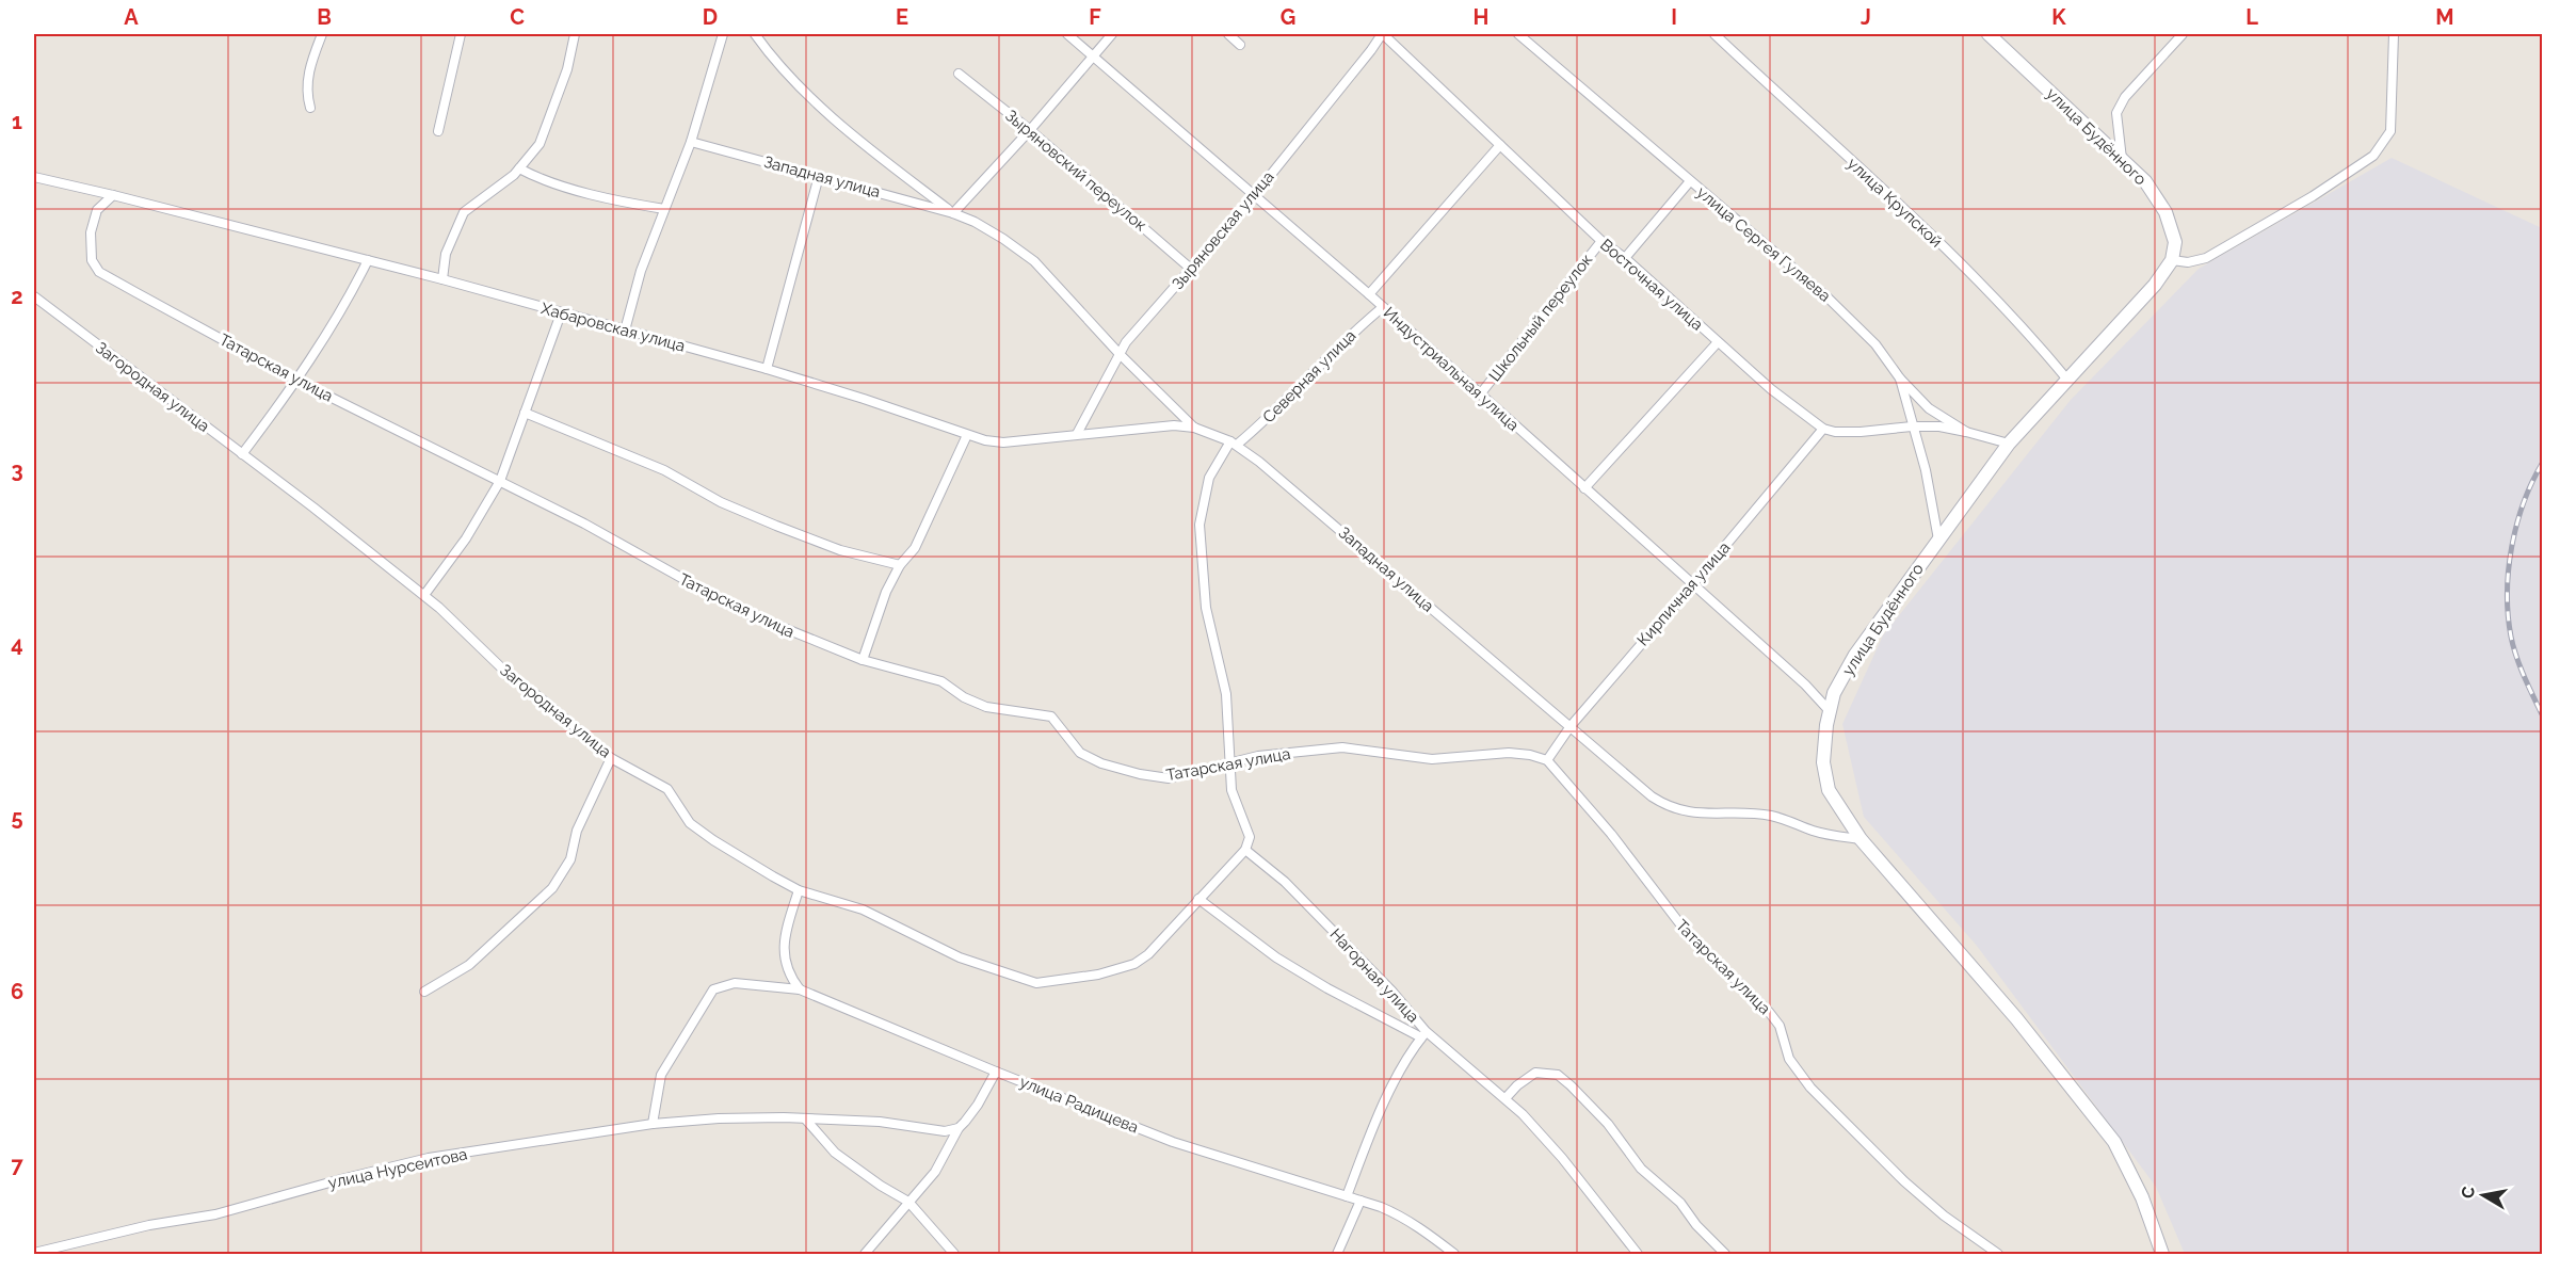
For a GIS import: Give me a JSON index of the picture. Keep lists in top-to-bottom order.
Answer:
{
  "streets": {
    "street": [
      "улица Будённого",
      "Зыряновский переулок",
      "Западная улица",
      "улица Крупской",
      "Зыряновская улица",
      "улица Сергея Гуляева",
      "Восточная улица",
      "Школьный переулок",
      "Хабаровская улица",
      "Татарская улица",
      "Индустриальная улица",
      "Северная улица",
      "Загородная улица",
      "Кирпичная улица",
      "Нагорная улица",
      "улица Радищева",
      "улица Нурсеитова"
    ]
  },
  "crossings": [
    ["улица Будённого", "Западная улица"],
    ["улица Будённого", "улица Крупской"],
    ["улица Будённого", "улица Сергея Гуляева"],
    ["улица Будённого", "Индустриальная улица"],
    ["Зыряновский переулок", "Зыряновская улица"],
    ["Западная улица", "Зыряновская улица"],
    ["Западная улица", "Хабаровская улица"],
    ["Западная улица", "Северная улица"],
    ["Западная улица", "Кирпичная улица"],
    ["Зыряновская улица", "Восточная улица"],
    ["Зыряновская улица", "Хабаровская улица"],
    ["Зыряновская улица", "Индустриальная улица"],
    ["Восточная улица", "Школьный переулок"],
    ["Восточная улица", "Кирпичная улица"],
    ["Школьный переулок", "Индустриальная улица"],
    ["Хабаровская улица", "Татарская улица"],
    ["Татарская улица", "Северная улица"],
    ["Татарская улица", "Кирпичная улица"],
    ["Индустриальная улица", "Северная улица"],
    ["Индустриальная улица", "Кирпичная улица"],
    ["Северная улица", "Загородная улица"],
    ["Северная улица", "Нагорная улица"],
    ["Загородная улица", "Нагорная улица"],
    ["улица Радищева", "улица Нурсеитова"]
  ],
  "north": "left",
  "grid": {
    "columns": [
      "A",
      "B",
      "C",
      "D",
      "E",
      "F",
      "G",
      "H",
      "I",
      "J",
      "K",
      "L",
      "M"
    ],
    "rows": [
      "1",
      "2",
      "3",
      "4",
      "5",
      "6",
      "7"
    ]
  }
}
